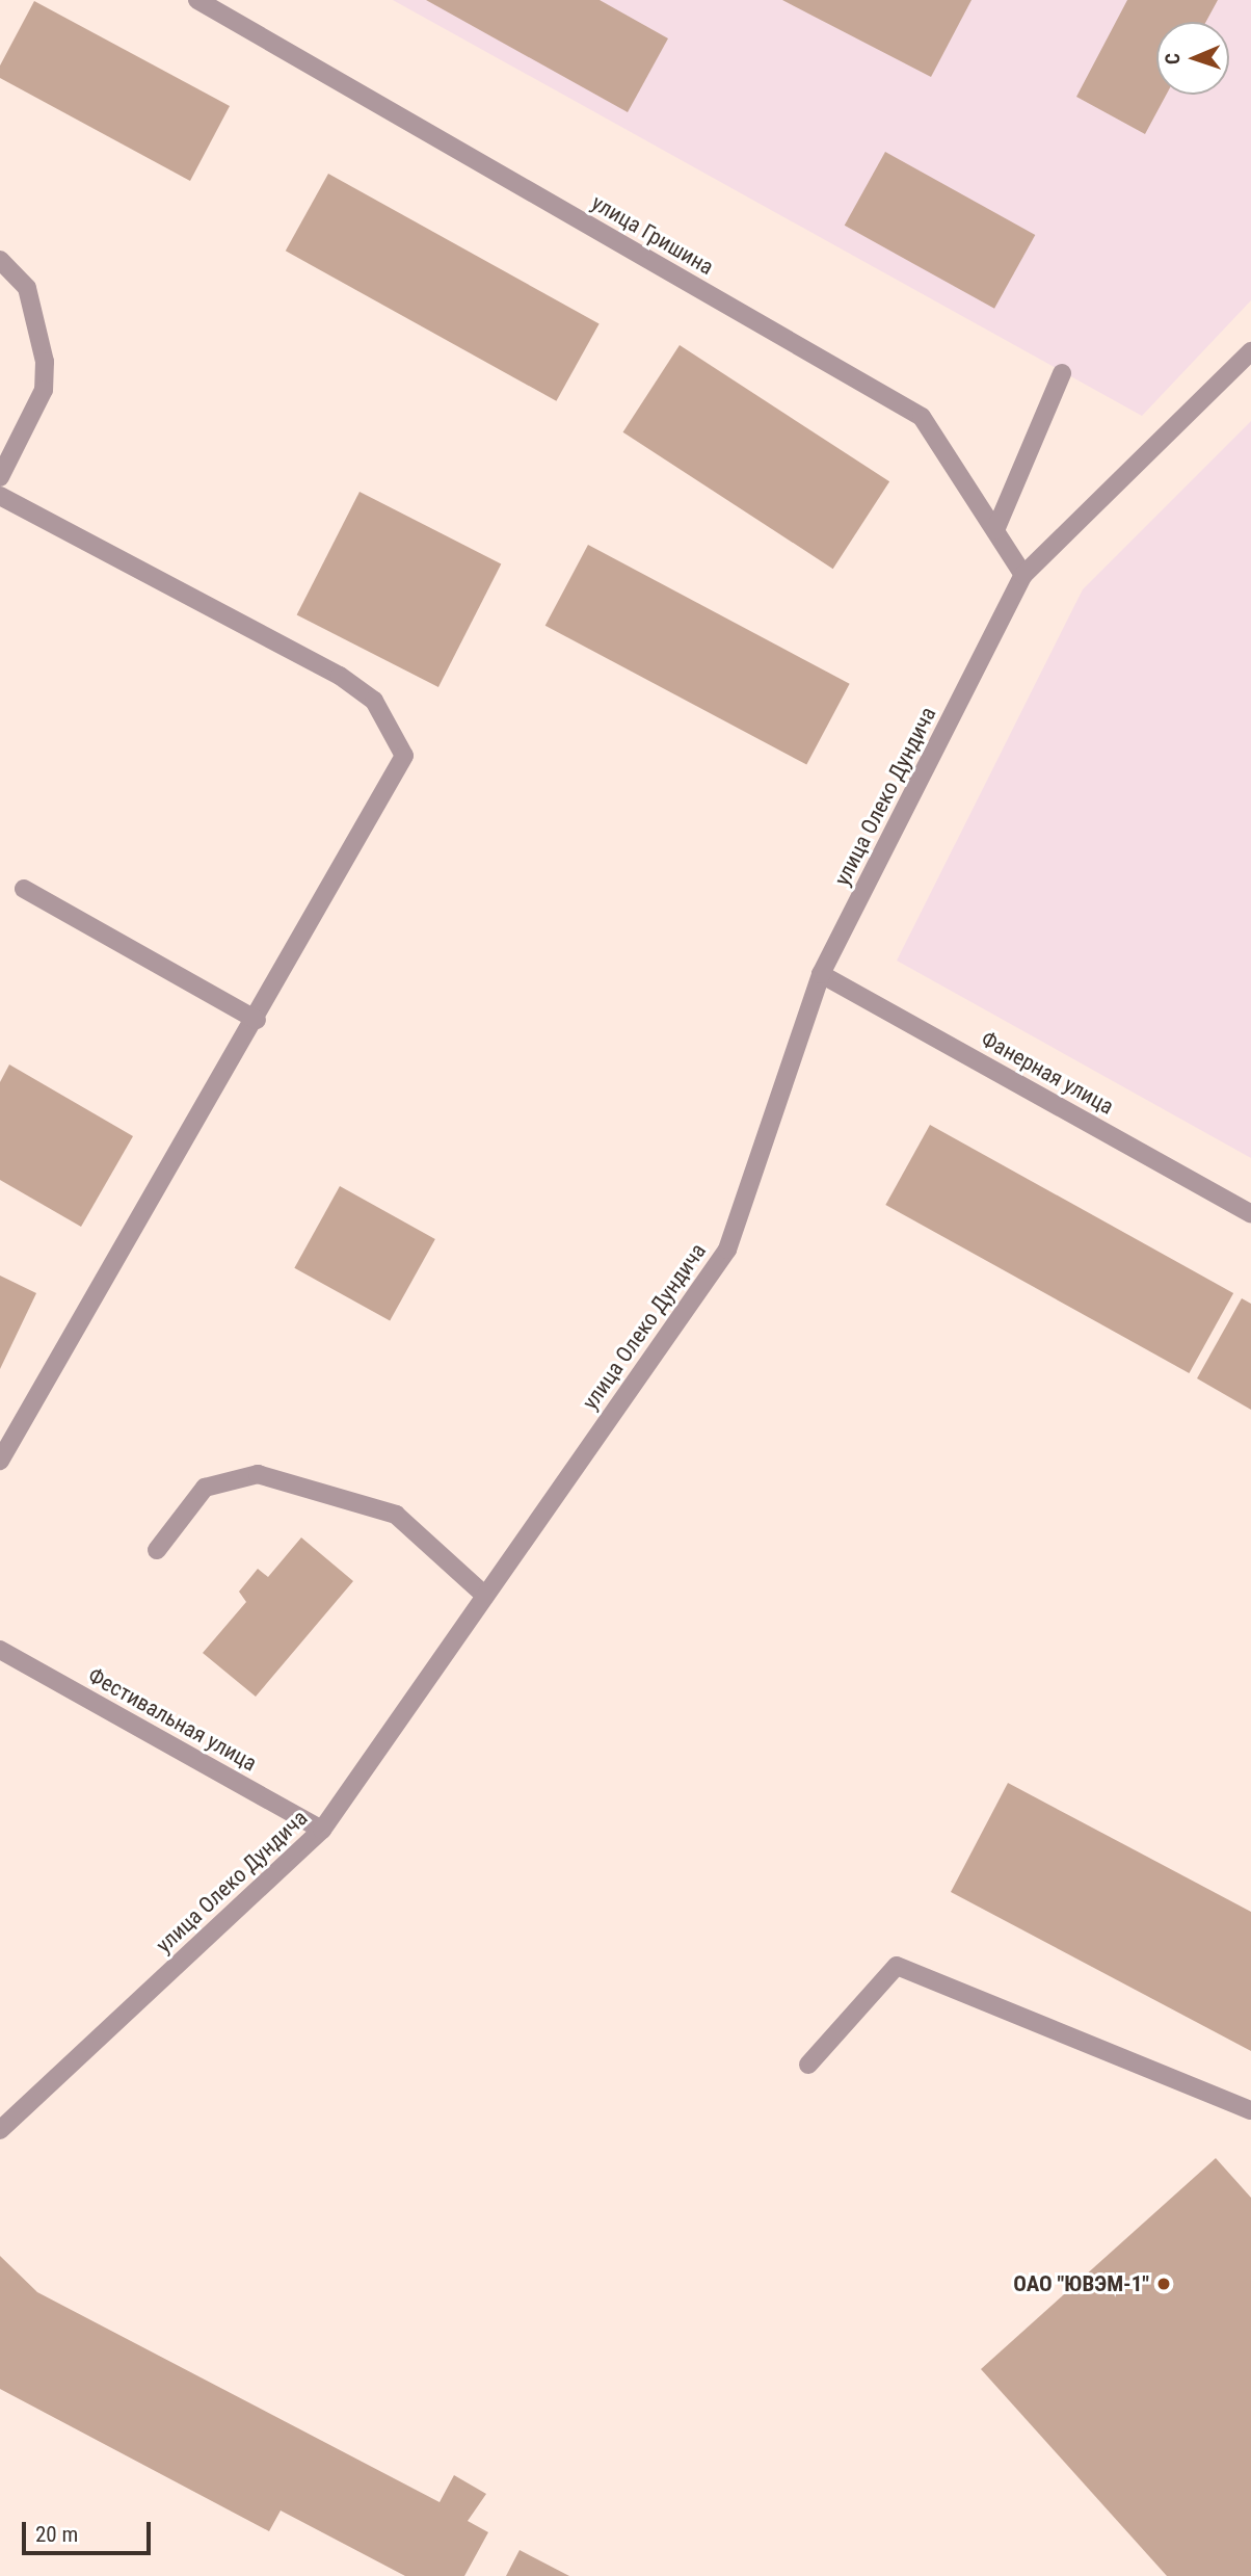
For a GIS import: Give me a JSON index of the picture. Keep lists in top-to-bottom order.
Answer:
{
  "streets": {
    "street": [
      "улица Гришина",
      "улица Олеко Дундича",
      "Фанерная улица",
      "Фестивальная улица"
    ]
  },
  "crossings": [
    ["улица Гришина", "улица Олеко Дундича"],
    ["улица Олеко Дундича", "Фанерная улица"],
    ["улица Олеко Дундича", "Фестивальная улица"]
  ],
  "places": ["ОАО \"ЮВЭМ-1\""],
  "scale_bar": "20 m",
  "north": "left"
}
